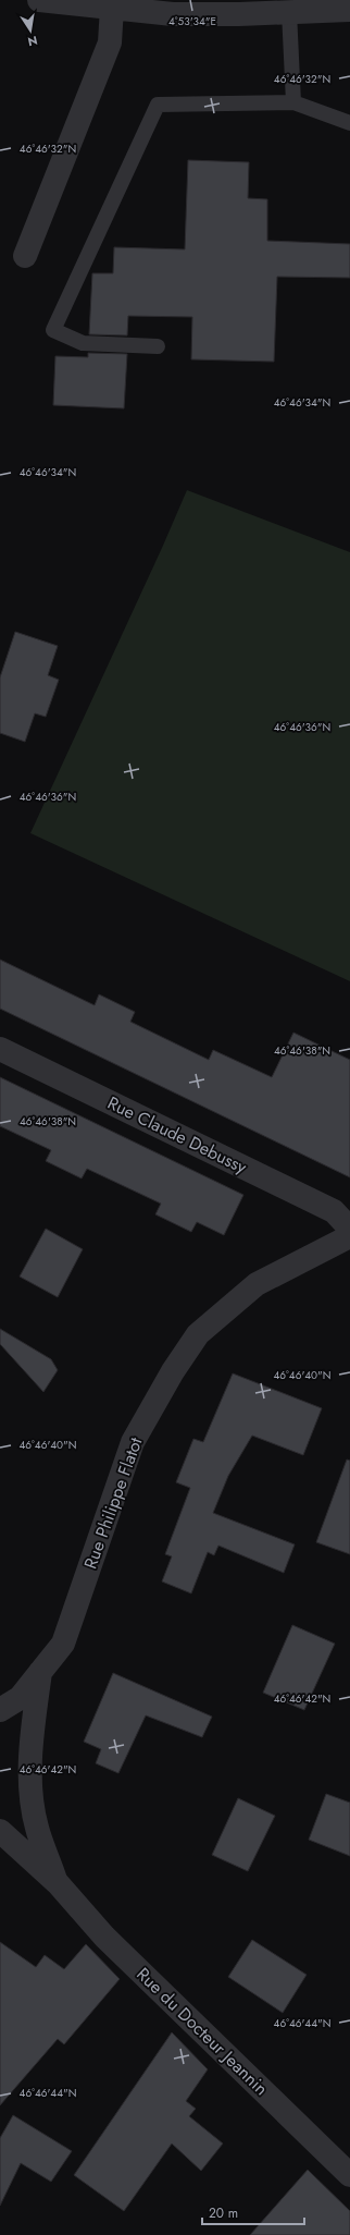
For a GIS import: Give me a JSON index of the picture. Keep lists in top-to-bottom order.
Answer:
{
  "streets": {
    "street": ["Rue Claude Debussy", "Rue Philippe Flatot", "Rue du Docteur Jeannin"]
  },
  "crossings": [
    ["Rue Philippe Flatot", "Rue du Docteur Jeannin"]
  ],
  "scale_bar": "20 m",
  "north": "bottom",
  "coordinates": [
    "4°53'34\"E",
    "46°46'32\"N",
    "46°46'34\"N",
    "46°46'36\"N",
    "46°46'38\"N",
    "46°46'40\"N",
    "46°46'42\"N",
    "46°46'44\"N"
  ]
}
